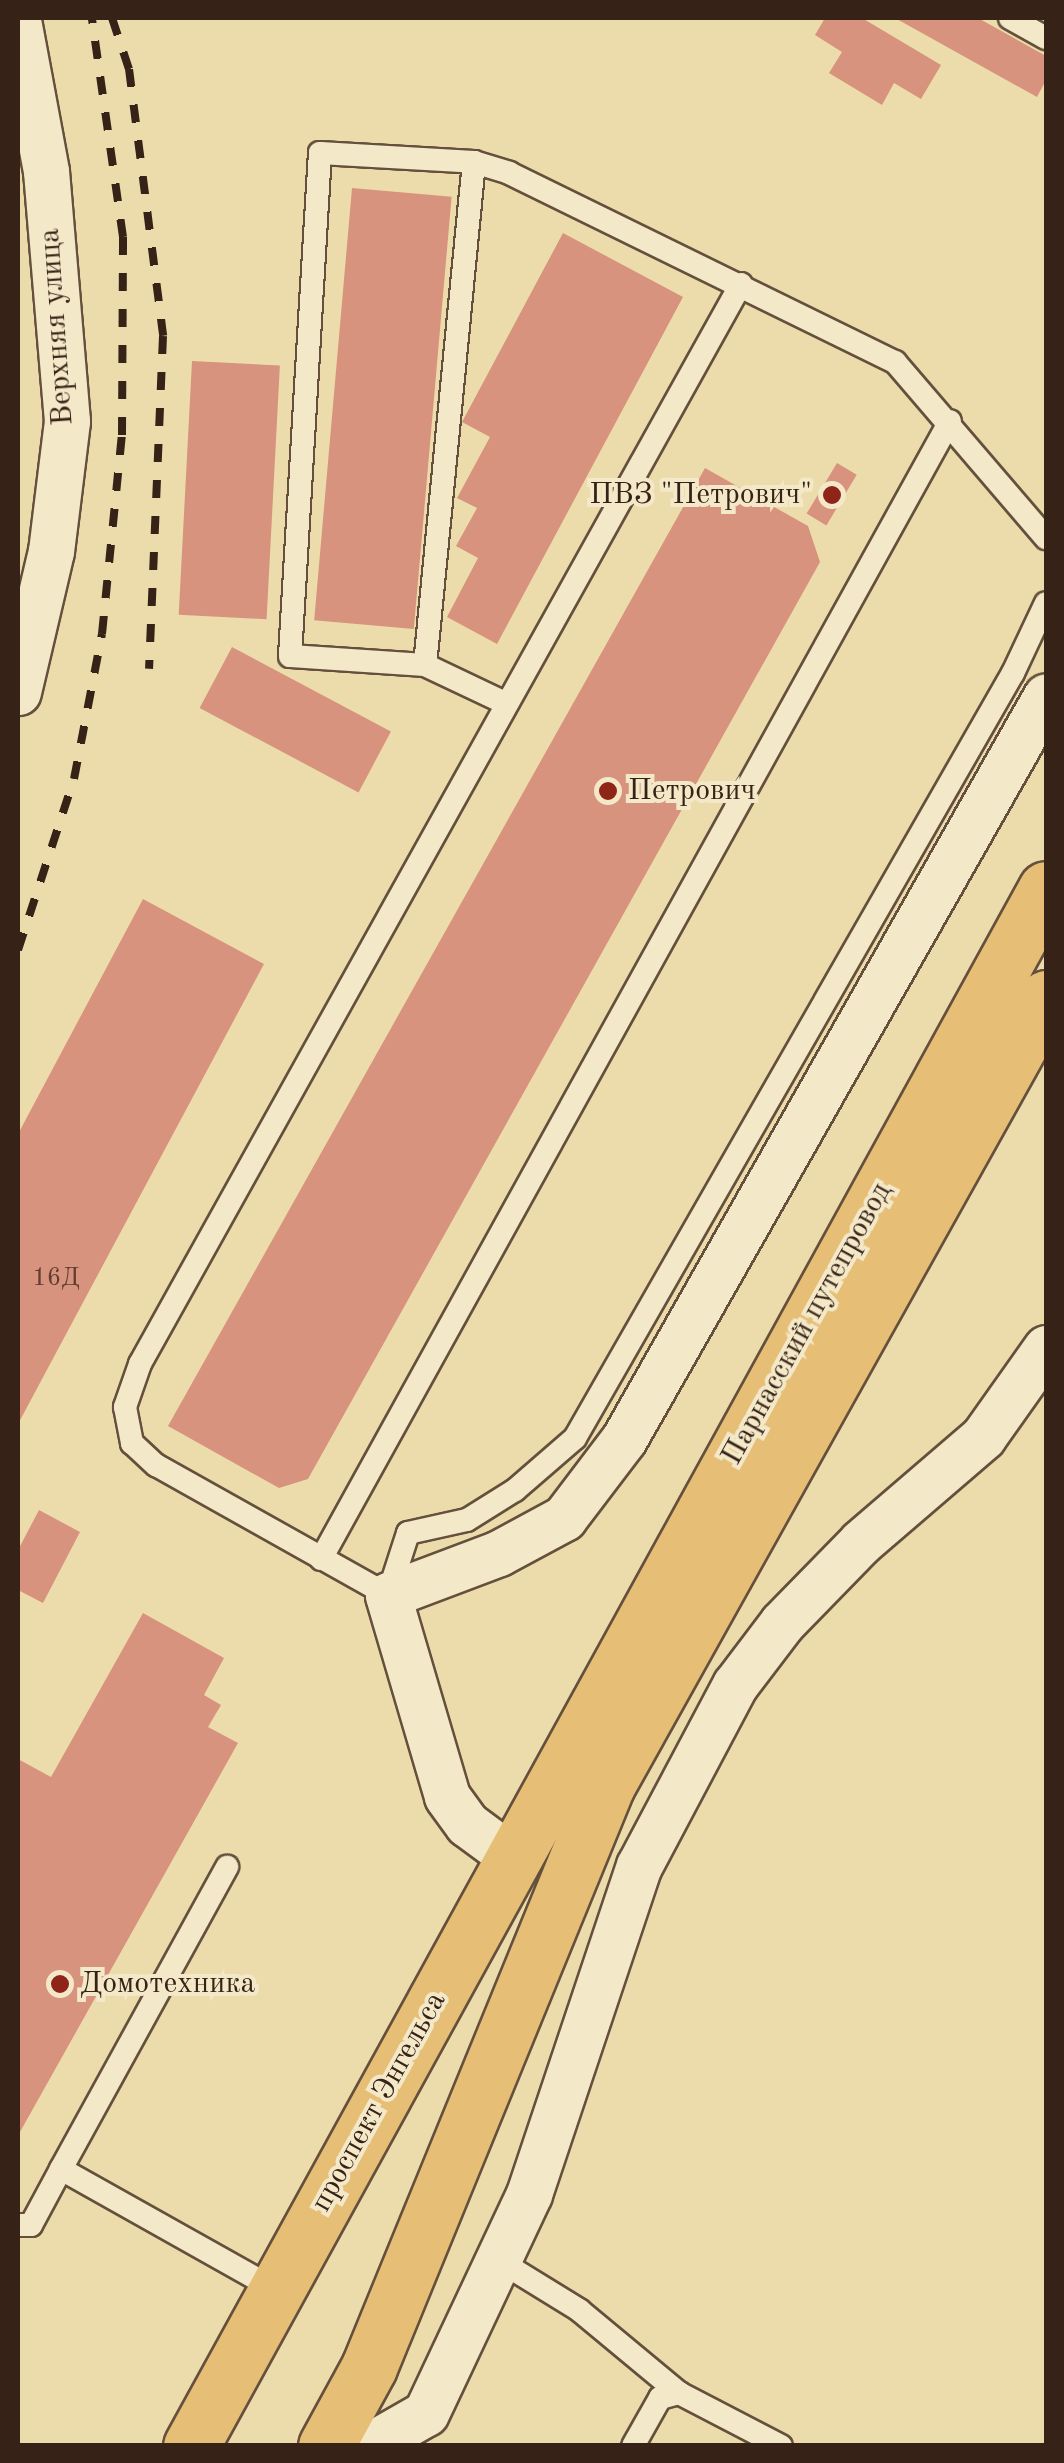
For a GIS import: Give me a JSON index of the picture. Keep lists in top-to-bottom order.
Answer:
{
  "streets": {
    "main road": ["Парнасский путепровод", "проспект Энгельса"],
    "street": ["Верхняя улица"]
  },
  "crossings": [
    ["Парнасский путепровод", "проспект Энгельса"]
  ],
  "places": ["ПВЗ \"Петрович\"", "Петрович", "Домотехника"],
  "house_numbers": ["16Д"]
}
